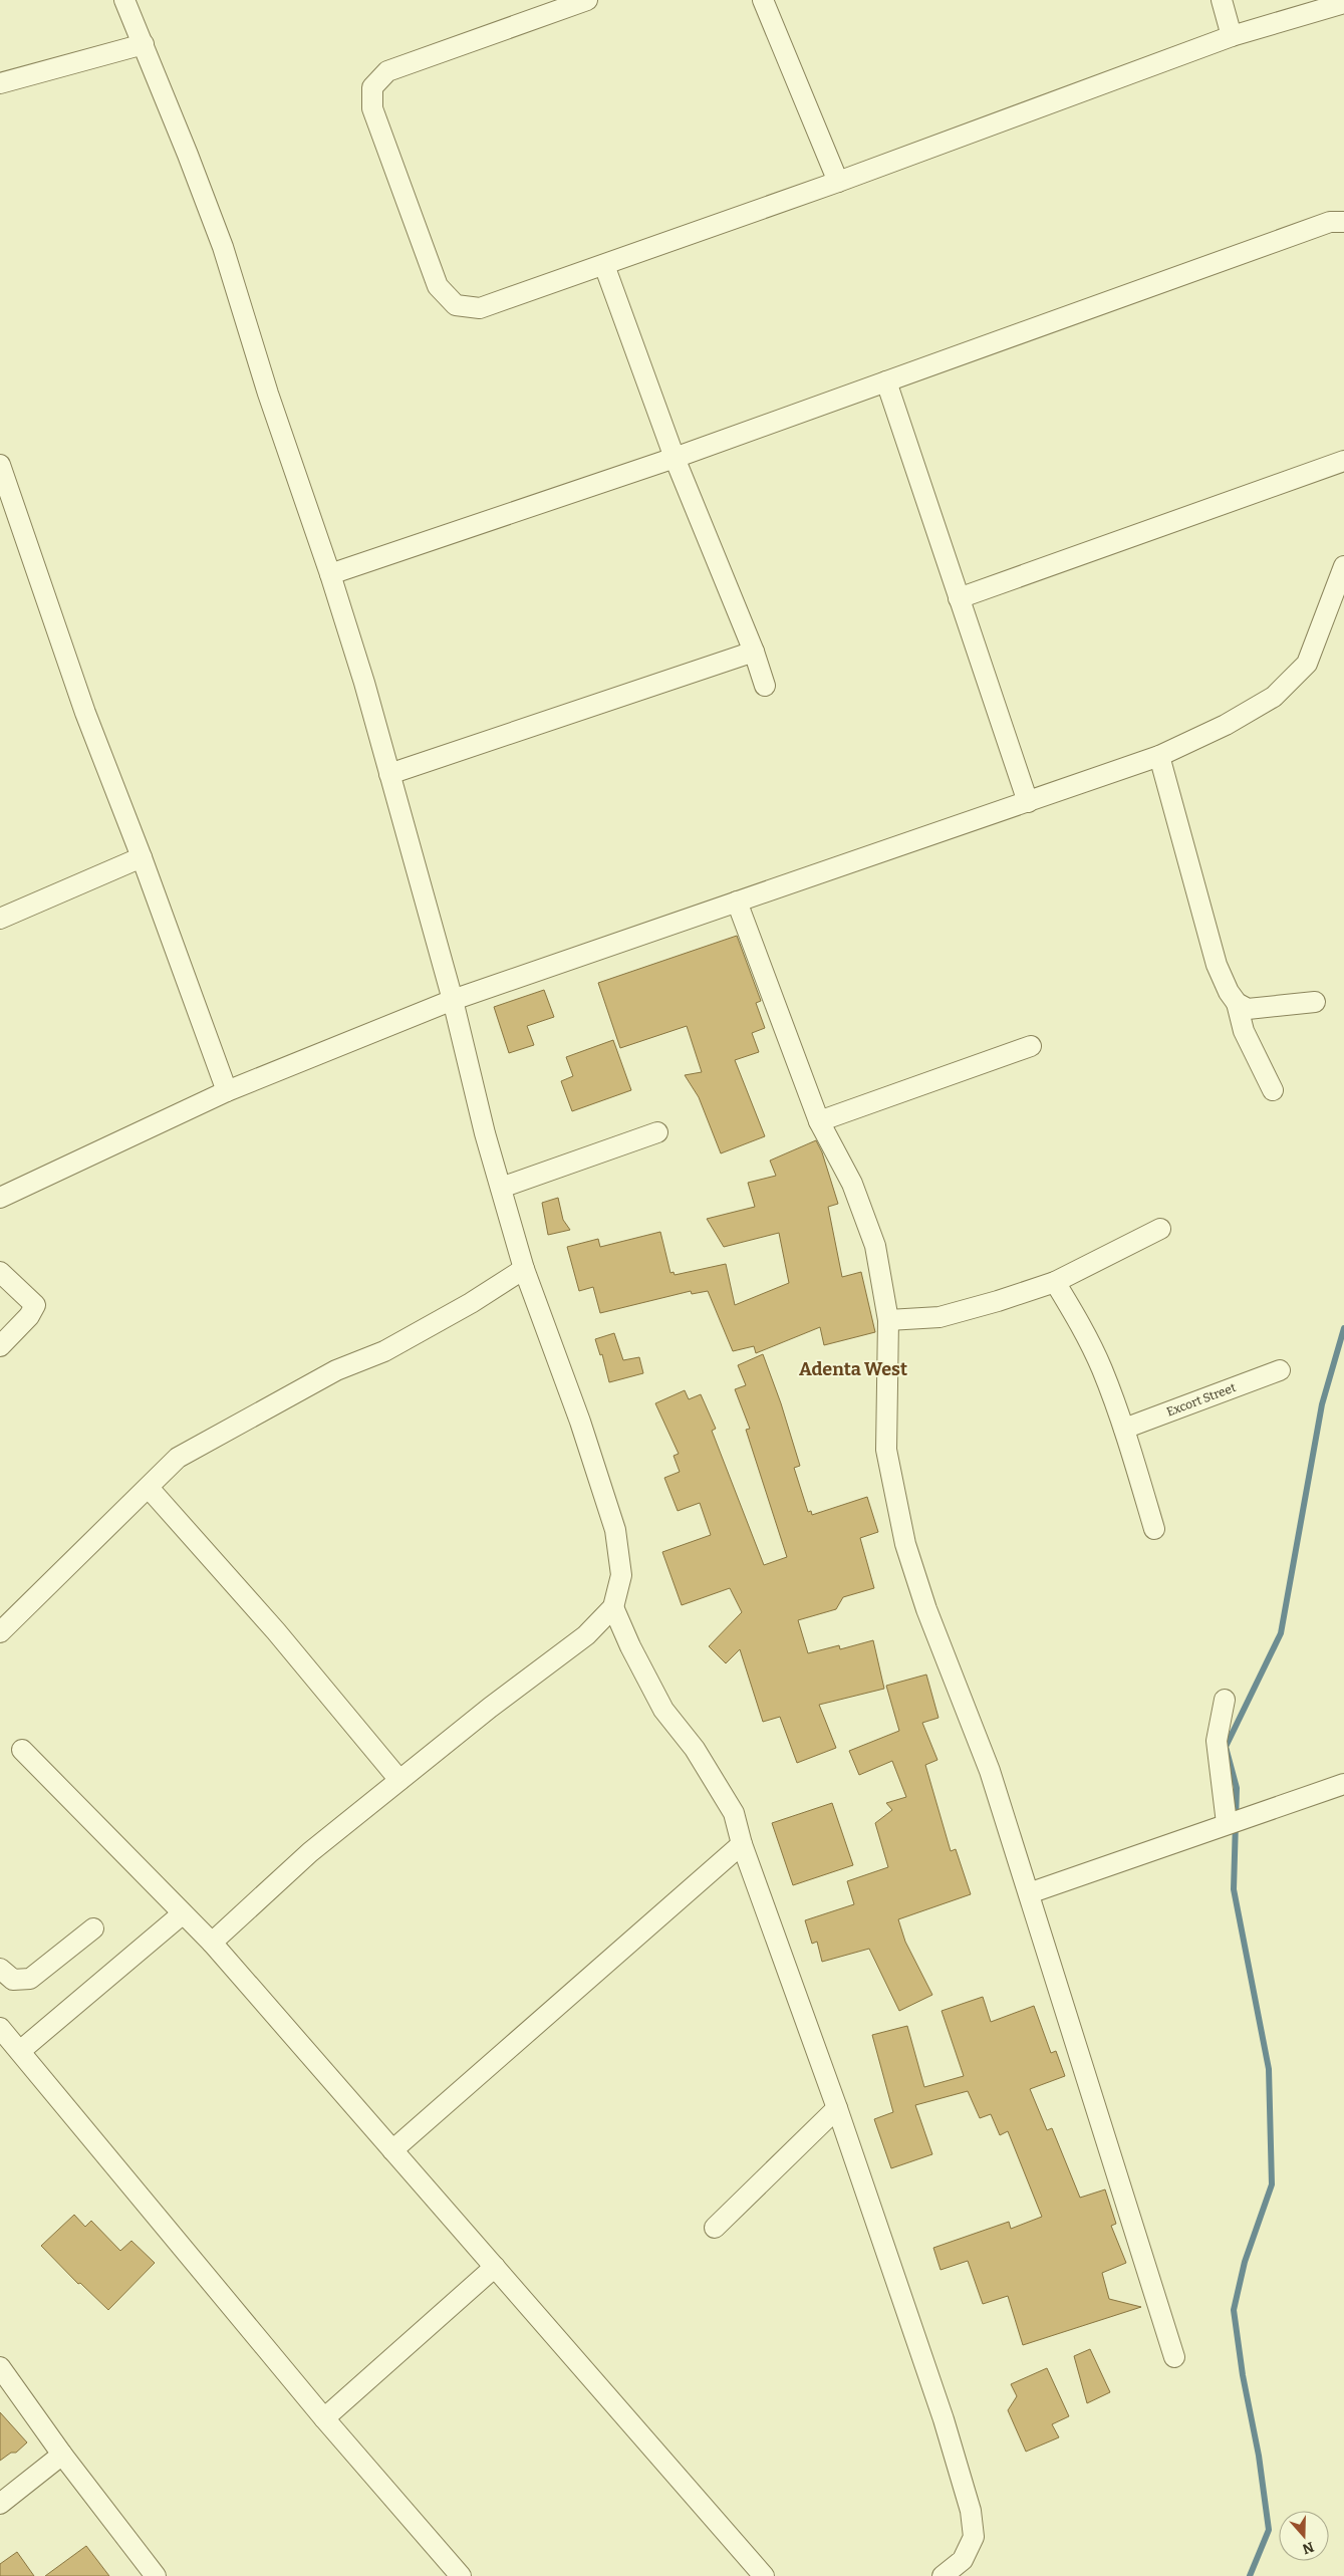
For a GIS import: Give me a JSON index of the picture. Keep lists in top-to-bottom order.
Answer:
{
  "streets": {
    "street": ["Excort Street"]
  },
  "districts": ["Adenta West"],
  "north": "bottom"
}
